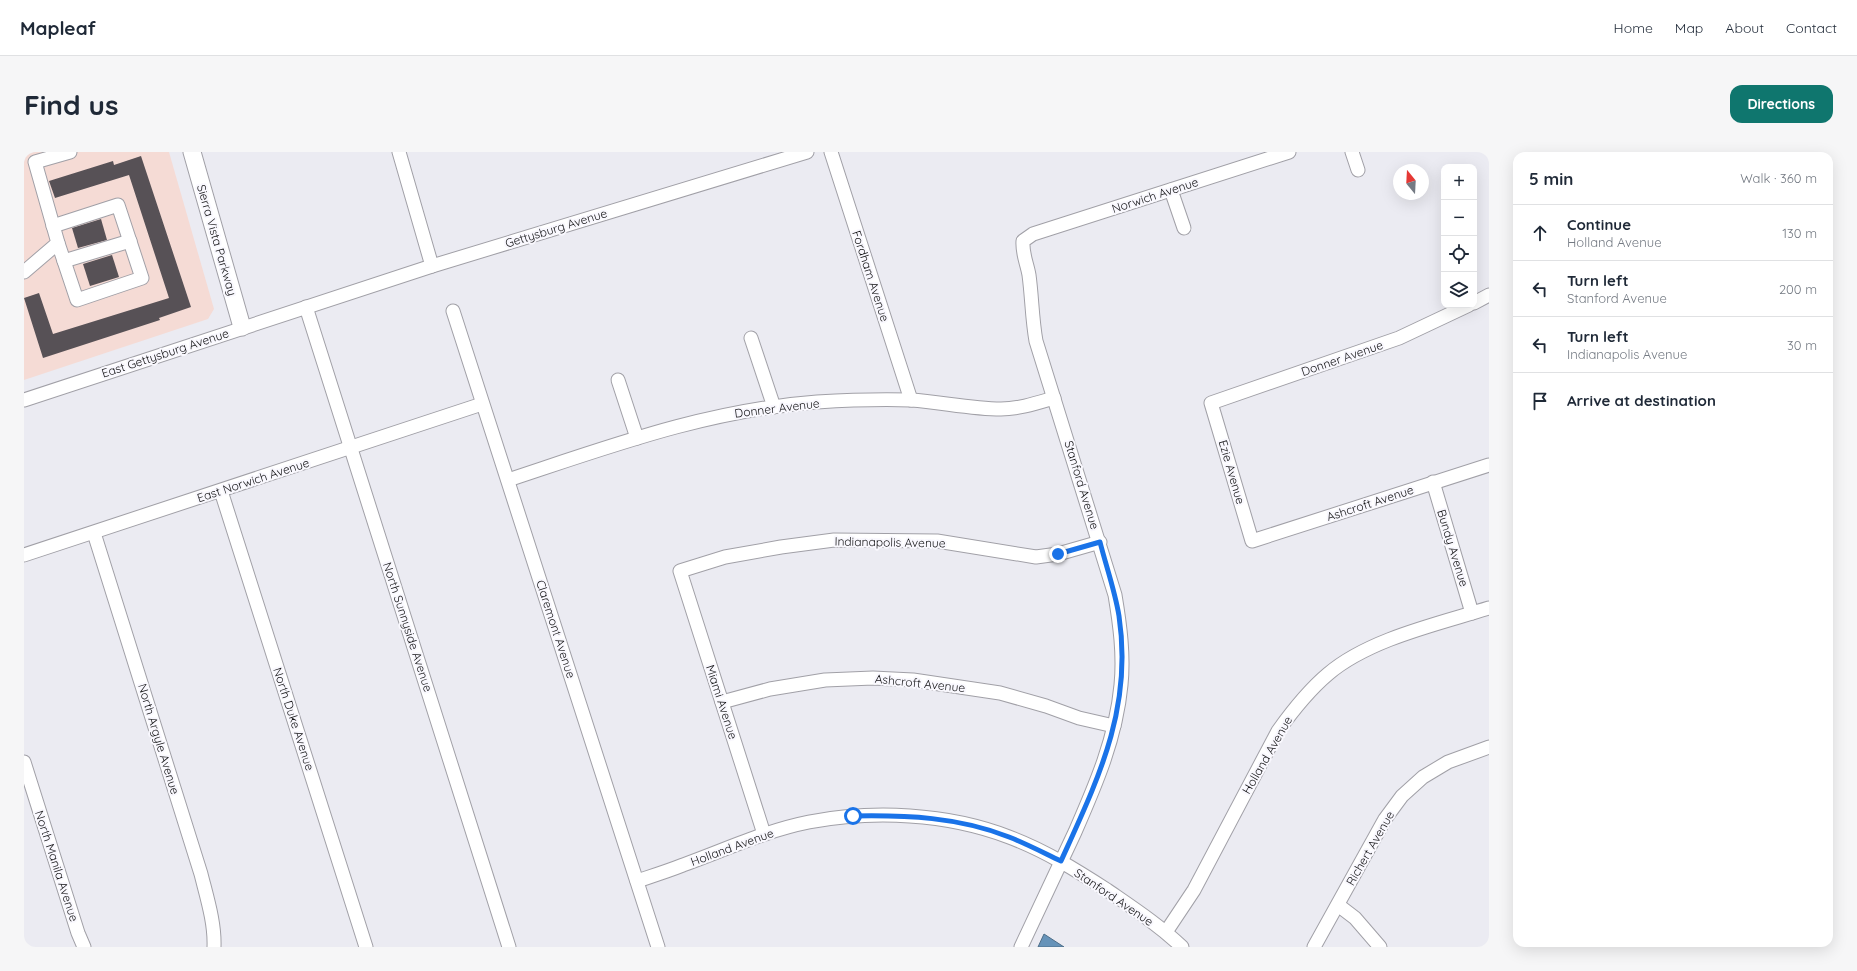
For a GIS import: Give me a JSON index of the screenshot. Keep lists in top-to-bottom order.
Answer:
{
  "streets": {
    "main road": ["Sierra Vista Parkway"],
    "street": [
      "Norwich Avenue",
      "Gettysburg Avenue",
      "Fordham Avenue",
      "East Gettysburg Avenue",
      "Donner Avenue",
      "Ezie Avenue",
      "East Norwich Avenue",
      "Stanford Avenue",
      "Ashcroft Avenue",
      "Indianapolis Avenue",
      "Bundy Avenue",
      "North Sunnyside Avenue",
      "Claremont Avenue",
      "Miami Avenue",
      "North Duke Avenue",
      "North Argyle Avenue",
      "Holland Avenue",
      "Richert Avenue",
      "North Manila Avenue"
    ]
  },
  "crossings": [
    ["Norwich Avenue", "Stanford Avenue"],
    ["Gettysburg Avenue", "East Gettysburg Avenue"],
    ["Gettysburg Avenue", "North Sunnyside Avenue"],
    ["Sierra Vista Parkway", "East Gettysburg Avenue"],
    ["Fordham Avenue", "Donner Avenue"],
    ["East Gettysburg Avenue", "North Sunnyside Avenue"],
    ["Donner Avenue", "Ezie Avenue"],
    ["Donner Avenue", "Stanford Avenue"],
    ["Donner Avenue", "Claremont Avenue"],
    ["Ezie Avenue", "Ashcroft Avenue"],
    ["East Norwich Avenue", "North Sunnyside Avenue"],
    ["East Norwich Avenue", "Claremont Avenue"],
    ["East Norwich Avenue", "North Duke Avenue"],
    ["East Norwich Avenue", "North Argyle Avenue"],
    ["Stanford Avenue", "Ashcroft Avenue"],
    ["Stanford Avenue", "Indianapolis Avenue"],
    ["Stanford Avenue", "Holland Avenue"],
    ["Ashcroft Avenue", "Bundy Avenue"],
    ["Ashcroft Avenue", "Miami Avenue"],
    ["Indianapolis Avenue", "Miami Avenue"],
    ["Bundy Avenue", "Holland Avenue"],
    ["Claremont Avenue", "Holland Avenue"],
    ["Miami Avenue", "Holland Avenue"]
  ],
  "north": "top",
  "page": {
    "header": "Mapleaf",
    "nav": [
      "Home",
      "Map",
      "About",
      "Contact"
    ],
    "buttons": "Directions",
    "title": "Find us",
    "heading": ["5 min", "Walk · 360 m"],
    "map_buttons": ["+", "−"],
    "list": [
      ["Continue", "Holland Avenue", "130 m"],
      ["Turn left", "Stanford Avenue", "200 m"],
      ["Turn left", "Indianapolis Avenue", "30 m"],
      "Arrive at destination"
    ]
  }
}
